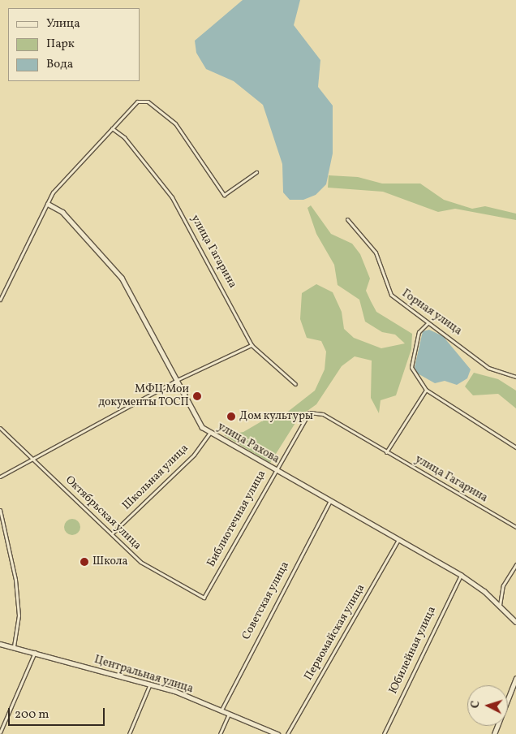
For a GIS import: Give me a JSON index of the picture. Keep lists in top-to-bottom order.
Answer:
{
  "streets": {
    "main road": ["Центральная улица"],
    "street": [
      "улица Гагарина",
      "Горная улица",
      "улица Рахова",
      "Школьная улица",
      "Октябрьская улица",
      "Библиотечная улица",
      "Советская улица",
      "Первомайская улица",
      "Юбилейная улица"
    ]
  },
  "crossings": [
    ["улица Гагарина", "Библиотечная улица"],
    ["улица Рахова", "Школьная улица"],
    ["улица Рахова", "Библиотечная улица"],
    ["улица Рахова", "Советская улица"],
    ["улица Рахова", "Первомайская улица"],
    ["улица Рахова", "Юбилейная улица"],
    ["Школьная улица", "Октябрьская улица"],
    ["Октябрьская улица", "Библиотечная улица"],
    ["Советская улица", "Центральная улица"]
  ],
  "places": ["МФЦ Мои документы ТОСП", "Дом культуры", "Школа"],
  "legend": ["Улица", "Парк", "Вода"],
  "scale_bar": "200 m",
  "north": "left"
}
